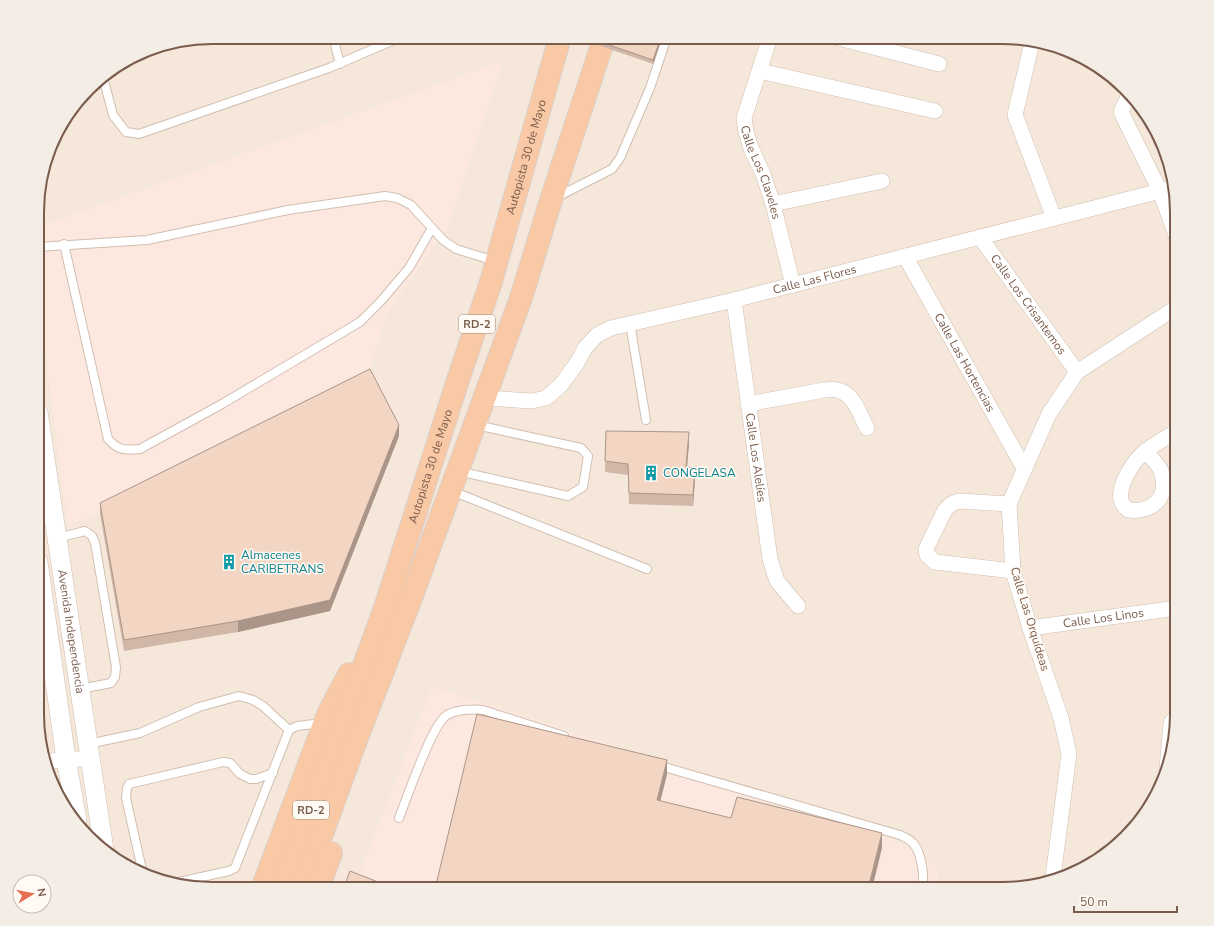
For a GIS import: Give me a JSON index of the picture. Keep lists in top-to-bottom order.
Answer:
{
  "streets": {
    "highway": ["Autopista 30 de Mayo", "RD-2"],
    "street": [
      "Calle Los Claveles",
      "Calle Las Flores",
      "Calle Los Crisantemos",
      "Calle Las Hortencias",
      "Calle Los Alelíes",
      "Calle Los Linos",
      "Calle Las Orquídeas",
      "Avenida Independencia"
    ]
  },
  "crossings": [
    ["Autopista 30 de Mayo", "Calle Las Flores"],
    ["Calle Los Claveles", "Calle Las Flores"],
    ["Calle Las Flores", "Calle Los Crisantemos"],
    ["Calle Las Flores", "Calle Las Hortencias"],
    ["Calle Las Flores", "Calle Los Alelíes"],
    ["Calle Los Crisantemos", "Calle Las Orquídeas"],
    ["Calle Las Hortencias", "Calle Las Orquídeas"],
    ["Calle Los Linos", "Calle Las Orquídeas"]
  ],
  "places": {
    "building": ["CONGELASA", "Almacenes CARIBETRANS"]
  },
  "scale_bar": "50 m",
  "north": "right"
}
